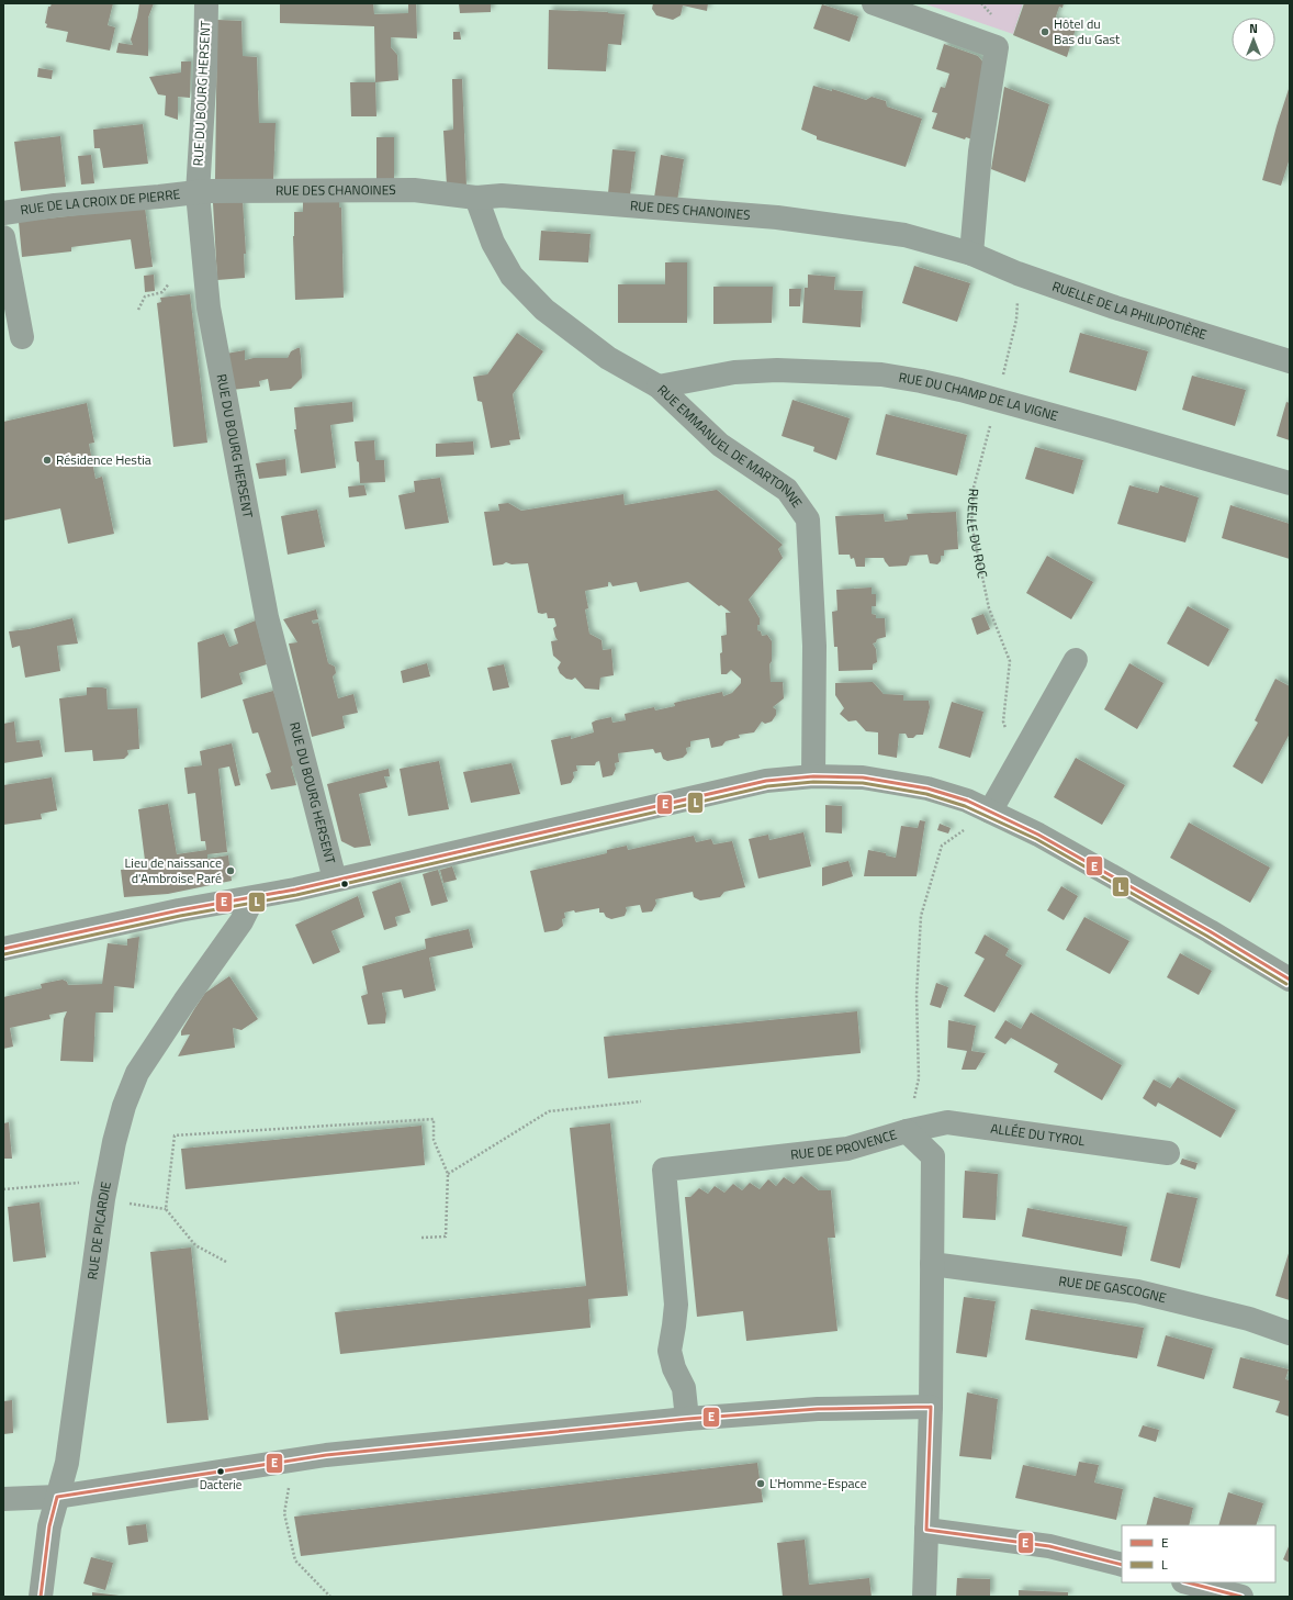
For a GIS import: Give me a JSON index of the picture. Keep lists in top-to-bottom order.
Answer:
{
  "streets": {
    "street": [
      "RUE DU BOURG HERSENT",
      "RUE DES CHANOINES",
      "RUE DE LA CROIX DE PIERRE",
      "RUELLE DE LA PHILIPOTIÈRE",
      "RUE DU CHAMP DE LA VIGNE",
      "RUE EMMANUEL DE MARTONNE",
      "ALLÉE DU TYROL",
      "RUE DE PROVENCE",
      "RUE DE PICARDIE",
      "RUE DE GASCOGNE"
    ],
    "path": ["RUELLE DU ROC"]
  },
  "crossings": [
    ["RUE DU BOURG HERSENT", "RUE DES CHANOINES"],
    ["RUE DU BOURG HERSENT", "RUE DE LA CROIX DE PIERRE"],
    ["RUE DES CHANOINES", "RUE DE LA CROIX DE PIERRE"],
    ["RUE DES CHANOINES", "RUELLE DE LA PHILIPOTIÈRE"],
    ["RUE DES CHANOINES", "RUE EMMANUEL DE MARTONNE"],
    ["RUELLE DE LA PHILIPOTIÈRE", "RUELLE DU ROC"],
    ["RUE DU CHAMP DE LA VIGNE", "RUE EMMANUEL DE MARTONNE"],
    ["RUE DU CHAMP DE LA VIGNE", "RUELLE DU ROC"],
    ["ALLÉE DU TYROL", "RUE DE PROVENCE"],
    ["RUE DE PROVENCE", "RUE DE GASCOGNE"]
  ],
  "places": [
    "Hôtel du Bas du Gast",
    "Résidence Hestia",
    "Lieu de naissance d'Ambroise Paré",
    "Dacterie",
    "L'Homme-Espace"
  ],
  "lines": ["transit line E", "transit line L"],
  "legend": ["E", "L"],
  "north": "top"
}
